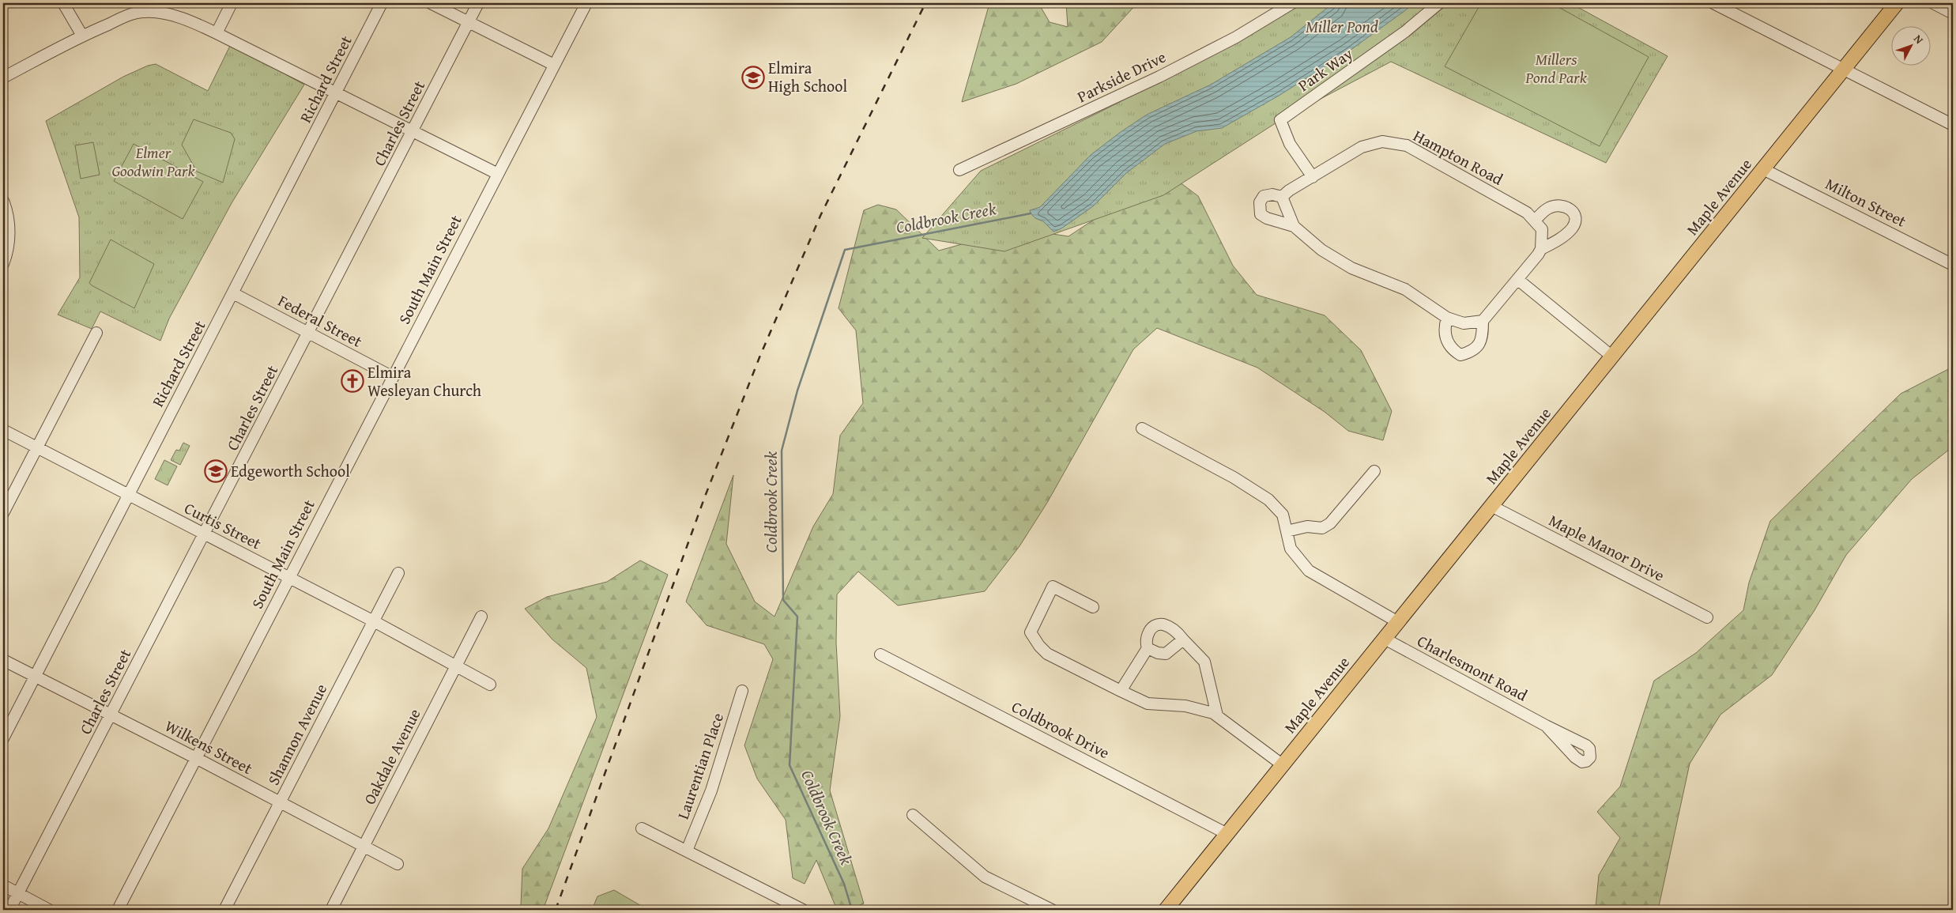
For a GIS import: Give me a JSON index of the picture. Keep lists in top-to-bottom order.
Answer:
{
  "streets": {
    "main road": ["Maple Avenue"],
    "street": [
      "Park Way",
      "Parkside Drive",
      "Richard Street",
      "Charles Street",
      "Hampton Road",
      "Milton Street",
      "South Main Street",
      "Federal Street",
      "Curtis Street",
      "Maple Manor Drive",
      "Charlesmont Road",
      "Coldbrook Drive",
      "Shannon Avenue",
      "Wilkens Street",
      "Oakdale Avenue",
      "Laurentian Place"
    ]
  },
  "crossings": [
    ["Park Way", "Hampton Road"],
    ["Richard Street", "Federal Street"],
    ["Richard Street", "Curtis Street"],
    ["Richard Street", "Wilkens Street"],
    ["Charles Street", "Federal Street"],
    ["Charles Street", "Curtis Street"],
    ["Charles Street", "Wilkens Street"],
    ["Maple Avenue", "Milton Street"],
    ["Maple Avenue", "Maple Manor Drive"],
    ["Maple Avenue", "Charlesmont Road"],
    ["Maple Avenue", "Coldbrook Drive"],
    ["South Main Street", "Federal Street"],
    ["South Main Street", "Curtis Street"],
    ["South Main Street", "Wilkens Street"],
    ["Curtis Street", "Shannon Avenue"],
    ["Curtis Street", "Oakdale Avenue"],
    ["Shannon Avenue", "Wilkens Street"],
    ["Wilkens Street", "Oakdale Avenue"]
  ],
  "water": ["Miller Pond", "Coldbrook Creek"],
  "parks": ["Millers Pond Park", "Elmer Goodwin Park"],
  "places": {
    "school or university": ["Elmira High School", "Edgeworth School"],
    "church": ["Elmira Wesleyan Church"]
  },
  "north": "top right"
}
